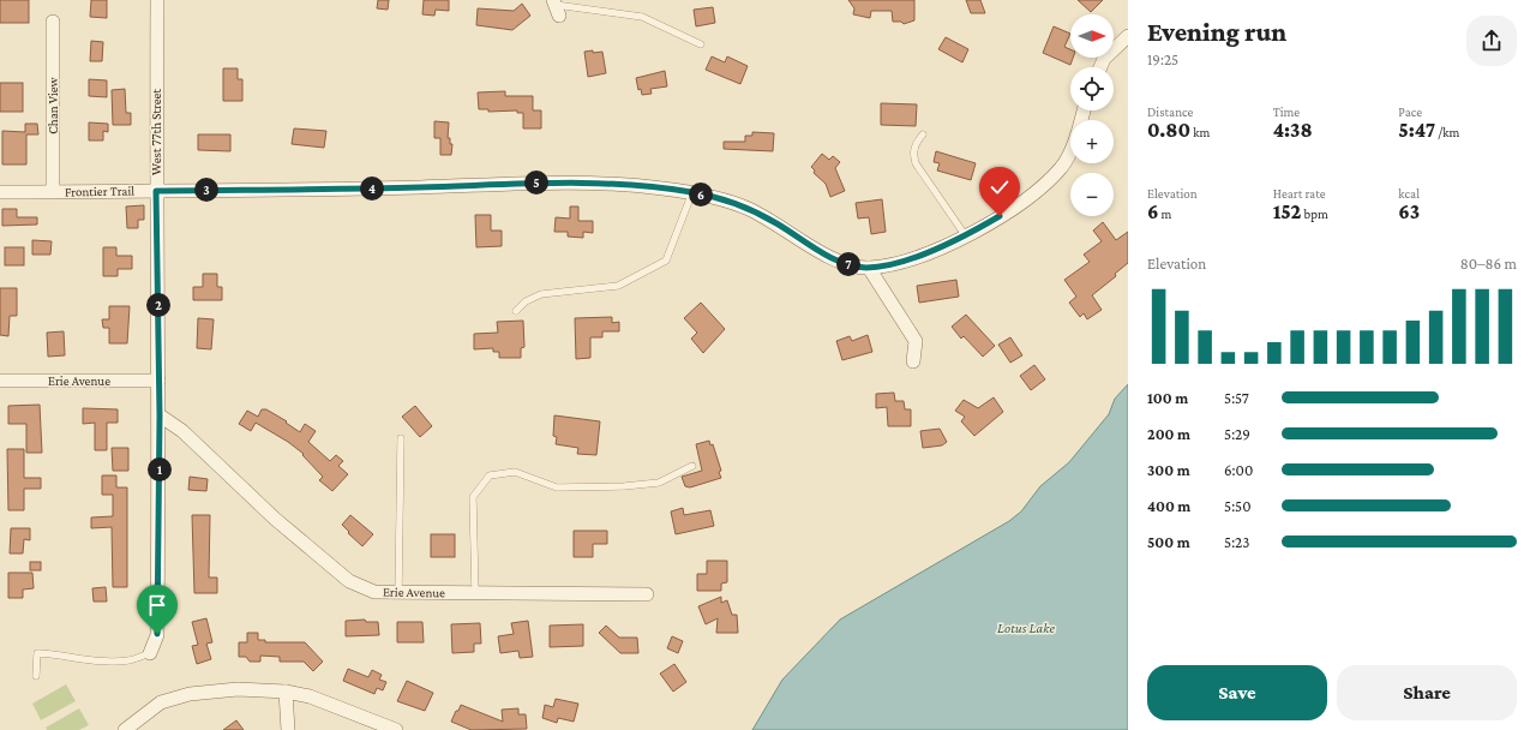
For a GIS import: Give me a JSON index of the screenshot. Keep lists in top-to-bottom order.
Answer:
{
  "streets": {
    "street": [
      "Chan View",
      "West 77th Street",
      "Frontier Trail",
      "Erie Avenue"
    ]
  },
  "crossings": [
    ["Chan View", "Frontier Trail"],
    ["West 77th Street", "Frontier Trail"],
    ["West 77th Street", "Erie Avenue"]
  ],
  "water": ["Lotus Lake"],
  "north": "right",
  "page": {
    "heading": ["Evening run", "19:25"],
    "map_buttons": ["+", "−"],
    "stats": [
      ["Distance", "0.80 km"],
      ["Time", "4:38"],
      ["Pace", "5:47 /km"],
      ["Elevation", "6 m"],
      ["Heart rate", "152 bpm"],
      ["kcal", "63"]
    ],
    "pins": [
      "5",
      "4",
      "3",
      "6",
      "7",
      "2",
      "1"
    ],
    "chart": ["Elevation", "80–86 m"],
    "list": [
      {
        "name": "100 m",
        "note": "5:57"
      },
      {
        "name": "200 m",
        "note": "5:29"
      },
      {
        "name": "300 m",
        "note": "6:00"
      },
      {
        "name": "400 m",
        "note": "5:50"
      },
      {
        "name": "500 m",
        "note": "5:23"
      }
    ],
    "buttons": ["Save", "Share"]
  }
}
